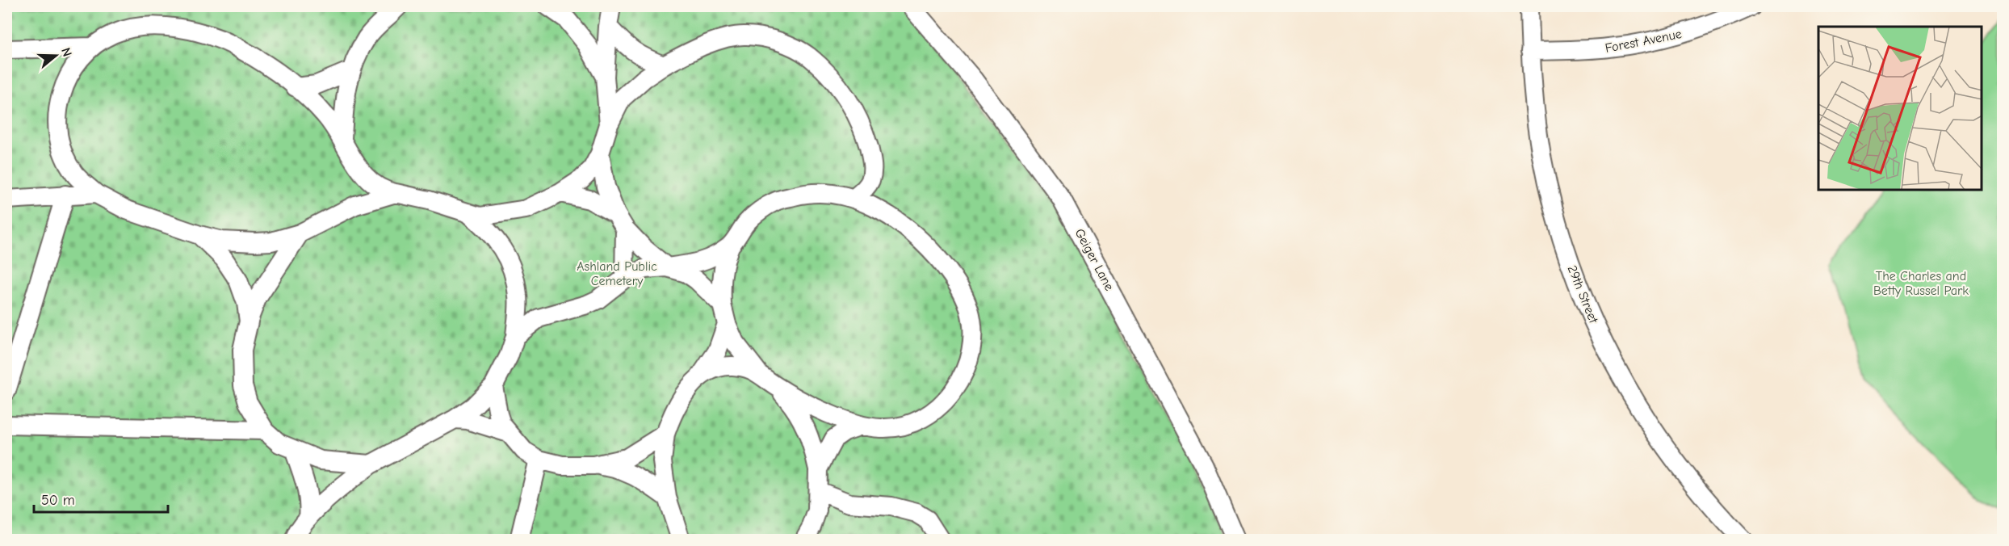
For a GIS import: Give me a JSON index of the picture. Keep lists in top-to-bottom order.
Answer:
{
  "streets": {
    "street": ["Forest Avenue", "Geiger Lane", "29th Street"]
  },
  "crossings": [
    ["Forest Avenue", "29th Street"]
  ],
  "parks": ["Ashland Public Cemetery", "The Charles and Betty Russel Park"],
  "scale_bar": "50 m",
  "north": "right"
}
